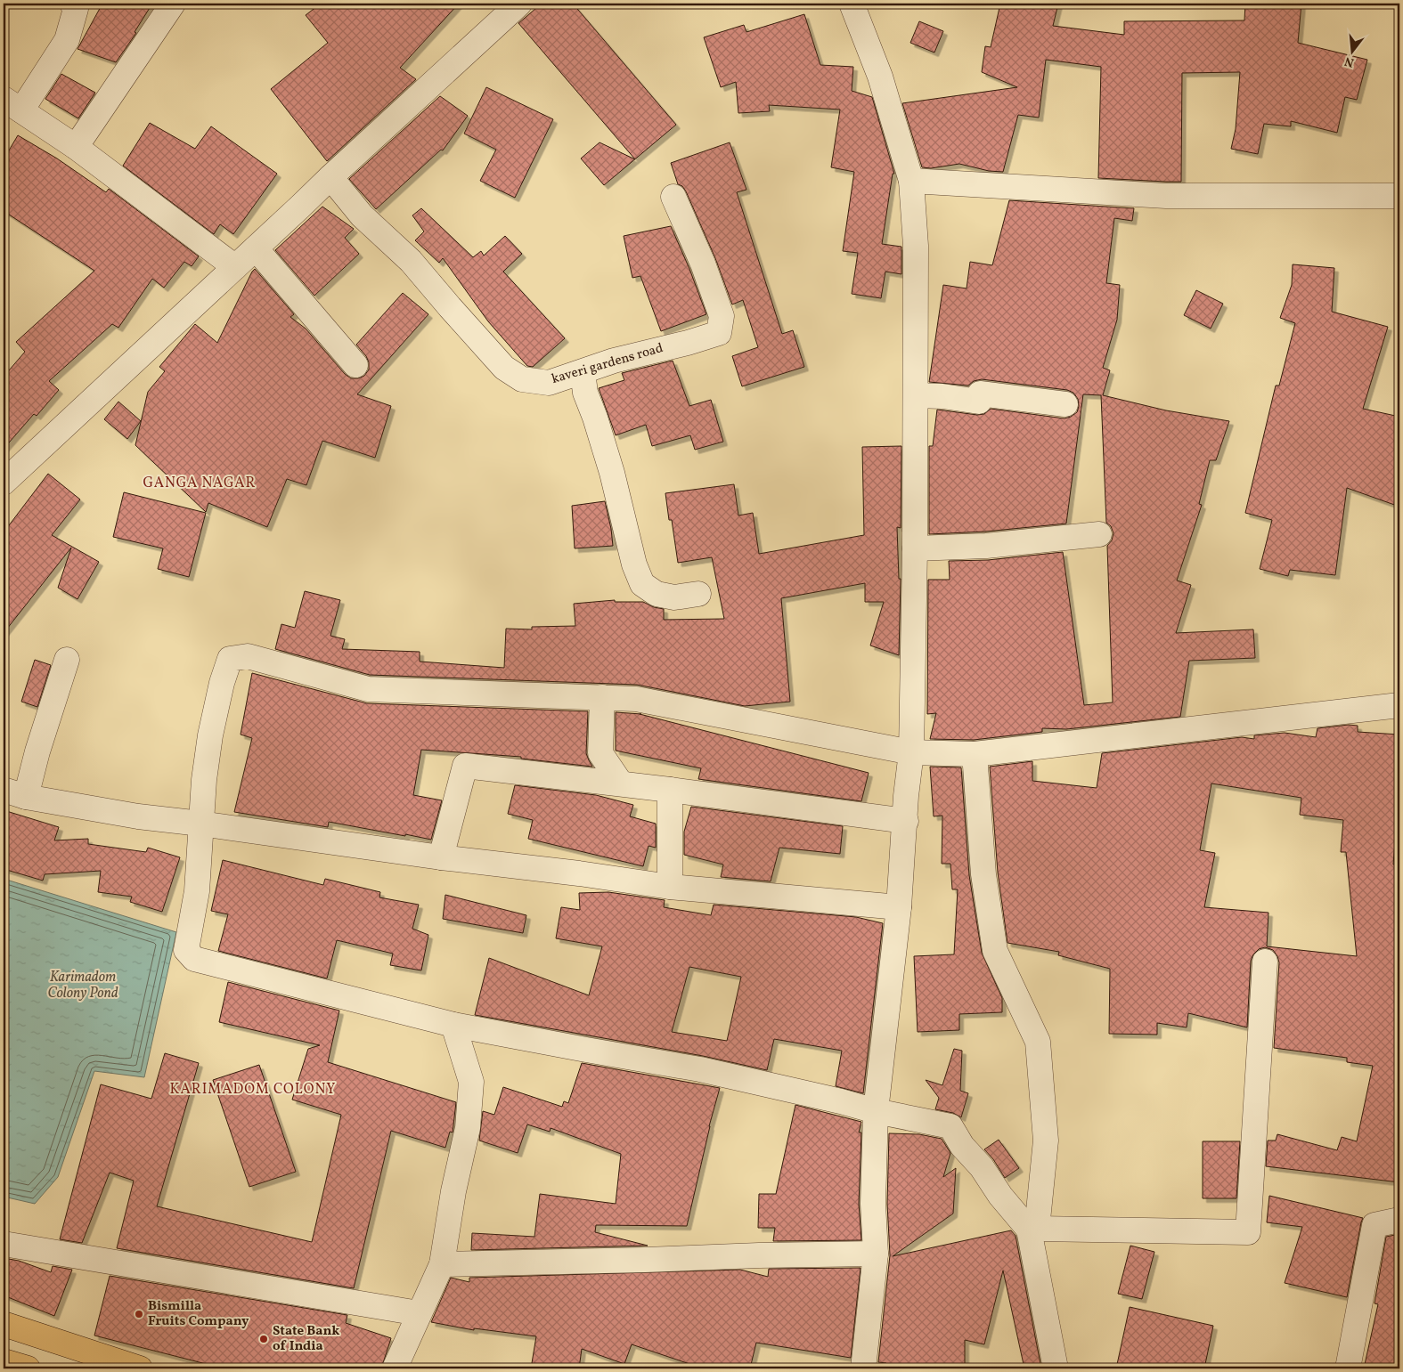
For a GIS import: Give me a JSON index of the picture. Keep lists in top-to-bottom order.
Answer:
{
  "streets": {
    "street": ["kaveri gardens road"]
  },
  "districts": ["GANGA NAGAR", "KARIMADOM COLONY"],
  "water": ["Karimadom Colony Pond"],
  "places": ["Bismilla Fruits Company", "State Bank of India"],
  "north": "bottom"
}
